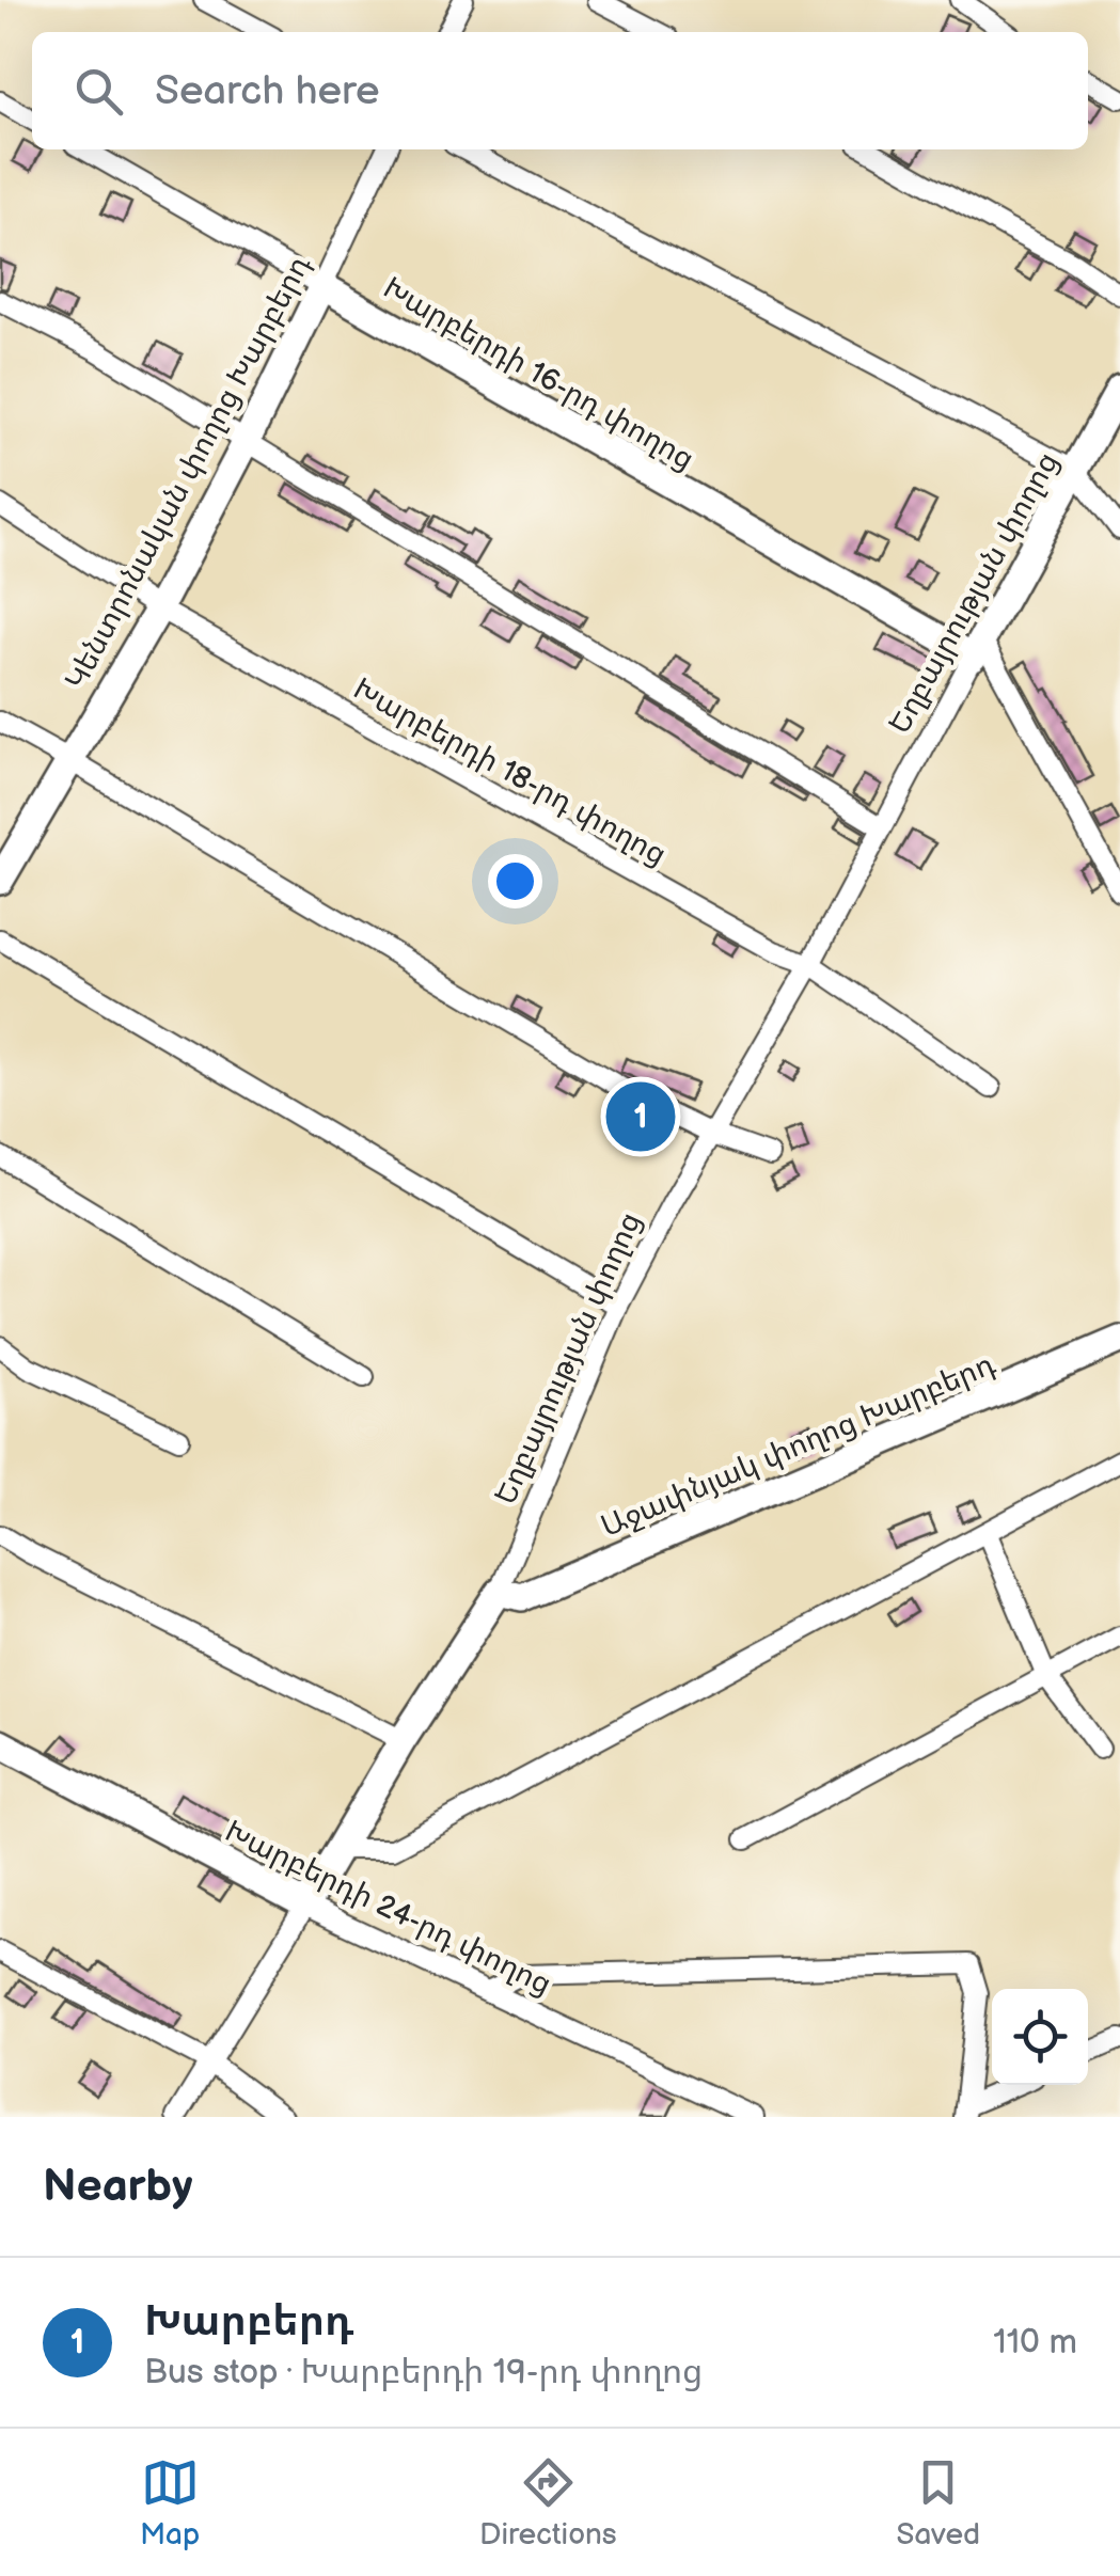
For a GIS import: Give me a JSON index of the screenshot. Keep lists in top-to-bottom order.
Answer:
{
  "streets": {
    "street": [
      "Խարբերդի 16-րդ փողոց",
      "Կենտրոնական փողոց Խարբերդ",
      "Եղբայրության փողոց",
      "Խարբերդի 18-րդ փողոց",
      "Աջափնյակ փողոց Խարբերդ",
      "Խարբերդի 24-րդ փողոց"
    ]
  },
  "crossings": [
    ["Խարբերդի 16-րդ փողոց", "Կենտրոնական փողոց Խարբերդ"],
    ["Խարբերդի 16-րդ փողոց", "Եղբայրության փողոց"],
    ["Կենտրոնական փողոց Խարբերդ", "Խարբերդի 18-րդ փողոց"],
    ["Եղբայրության փողոց", "Խարբերդի 18-րդ փողոց"],
    ["Եղբայրության փողոց", "Աջափնյակ փողոց Խարբերդ"],
    ["Եղբայրության փողոց", "Խարբերդի 24-րդ փողոց"]
  ],
  "page": {
    "search": "Search here",
    "pins": "1",
    "heading": "Nearby",
    "list": [
      {
        "mark": "1",
        "name": "Խարբերդ",
        "note": "Bus stop · Խարբերդի 19-րդ փողոց",
        "value": "110 m"
      }
    ],
    "nav": ["Map", "Directions", "Saved"]
  }
}
